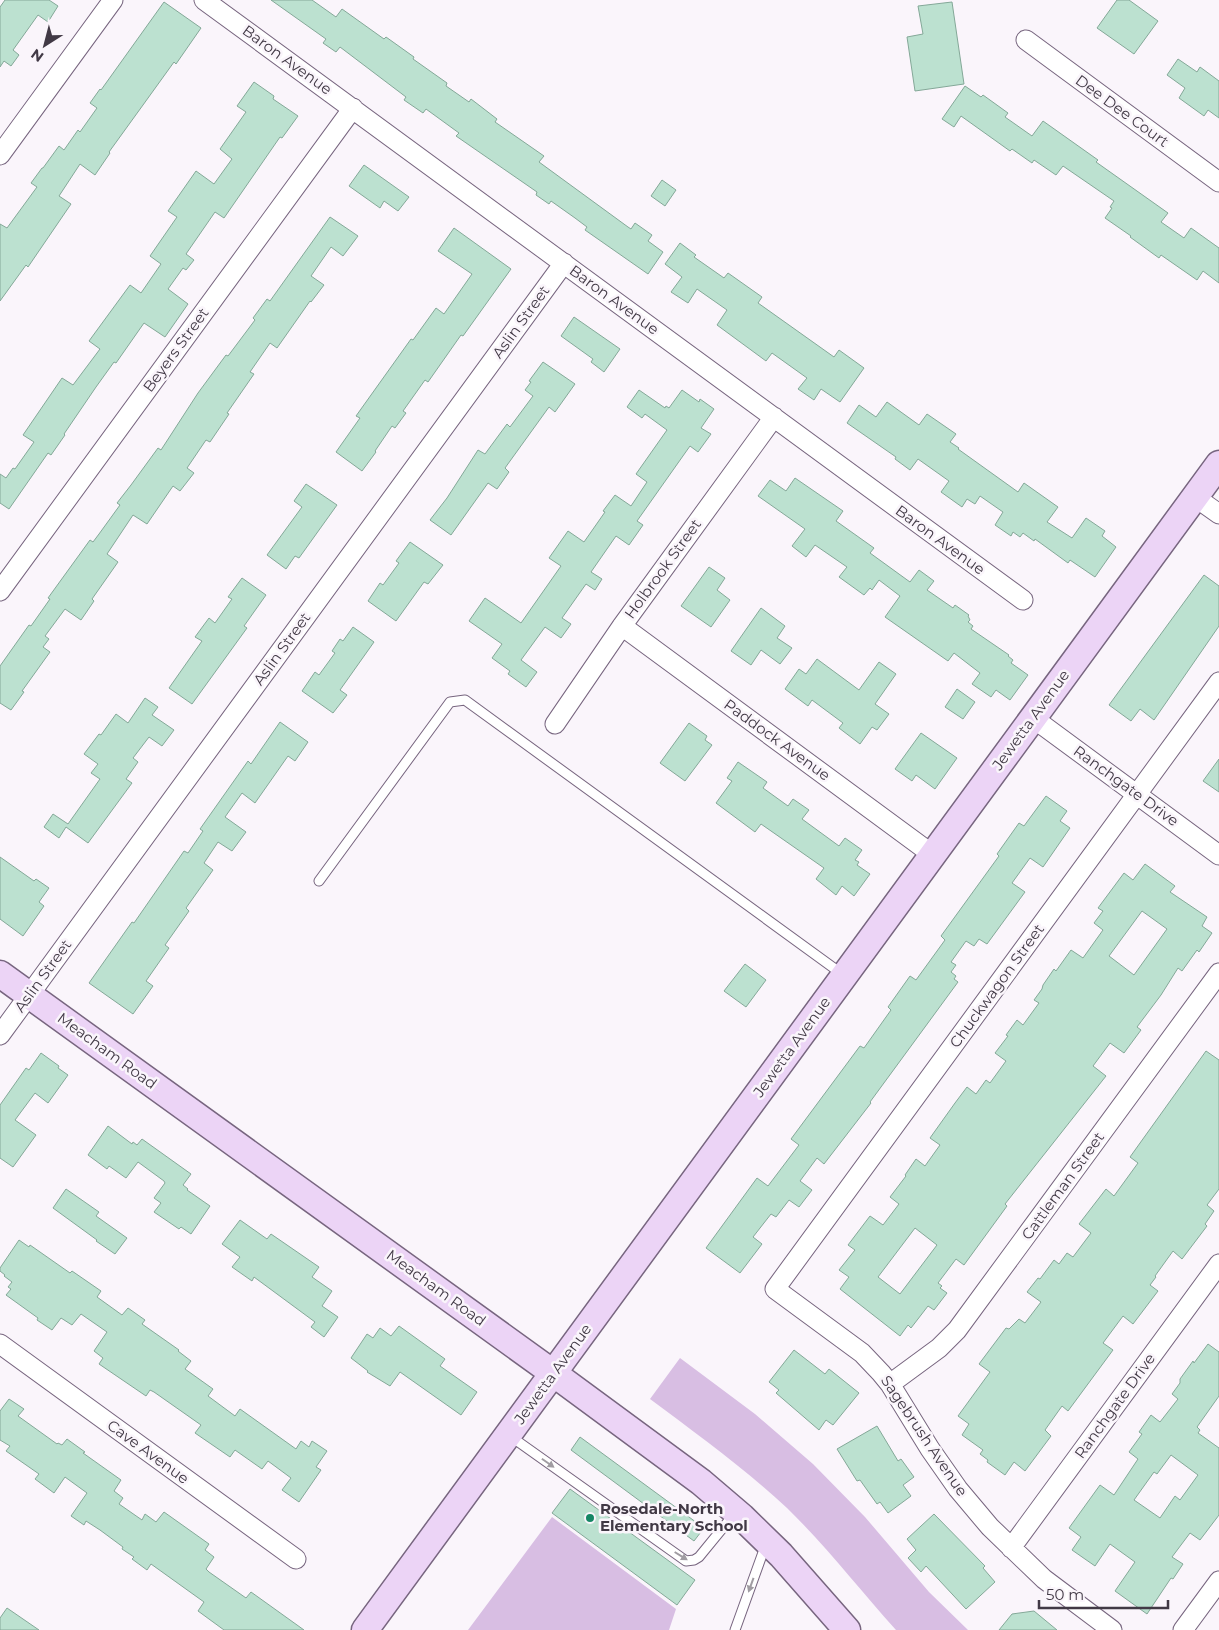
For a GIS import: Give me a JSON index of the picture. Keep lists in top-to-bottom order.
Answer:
{
  "streets": {
    "street": [
      "Baron Avenue",
      "Dee Dee Court",
      "Aslin Street",
      "Beyers Street",
      "Holbrook Street",
      "Jewetta Avenue",
      "Paddock Avenue",
      "Ranchgate Drive",
      "Chuckwagon Street",
      "Meacham Road",
      "Cattleman Street",
      "Sagebrush Avenue",
      "Cave Avenue"
    ]
  },
  "crossings": [
    ["Baron Avenue", "Aslin Street"],
    ["Baron Avenue", "Beyers Street"],
    ["Baron Avenue", "Holbrook Street"],
    ["Aslin Street", "Meacham Road"],
    ["Holbrook Street", "Paddock Avenue"],
    ["Jewetta Avenue", "Paddock Avenue"],
    ["Jewetta Avenue", "Ranchgate Drive"],
    ["Jewetta Avenue", "Meacham Road"],
    ["Ranchgate Drive", "Chuckwagon Street"],
    ["Ranchgate Drive", "Sagebrush Avenue"],
    ["Chuckwagon Street", "Sagebrush Avenue"],
    ["Cattleman Street", "Sagebrush Avenue"]
  ],
  "places": ["Rosedale-North Elementary School"],
  "scale_bar": "50 m",
  "north": "bottom left"
}
